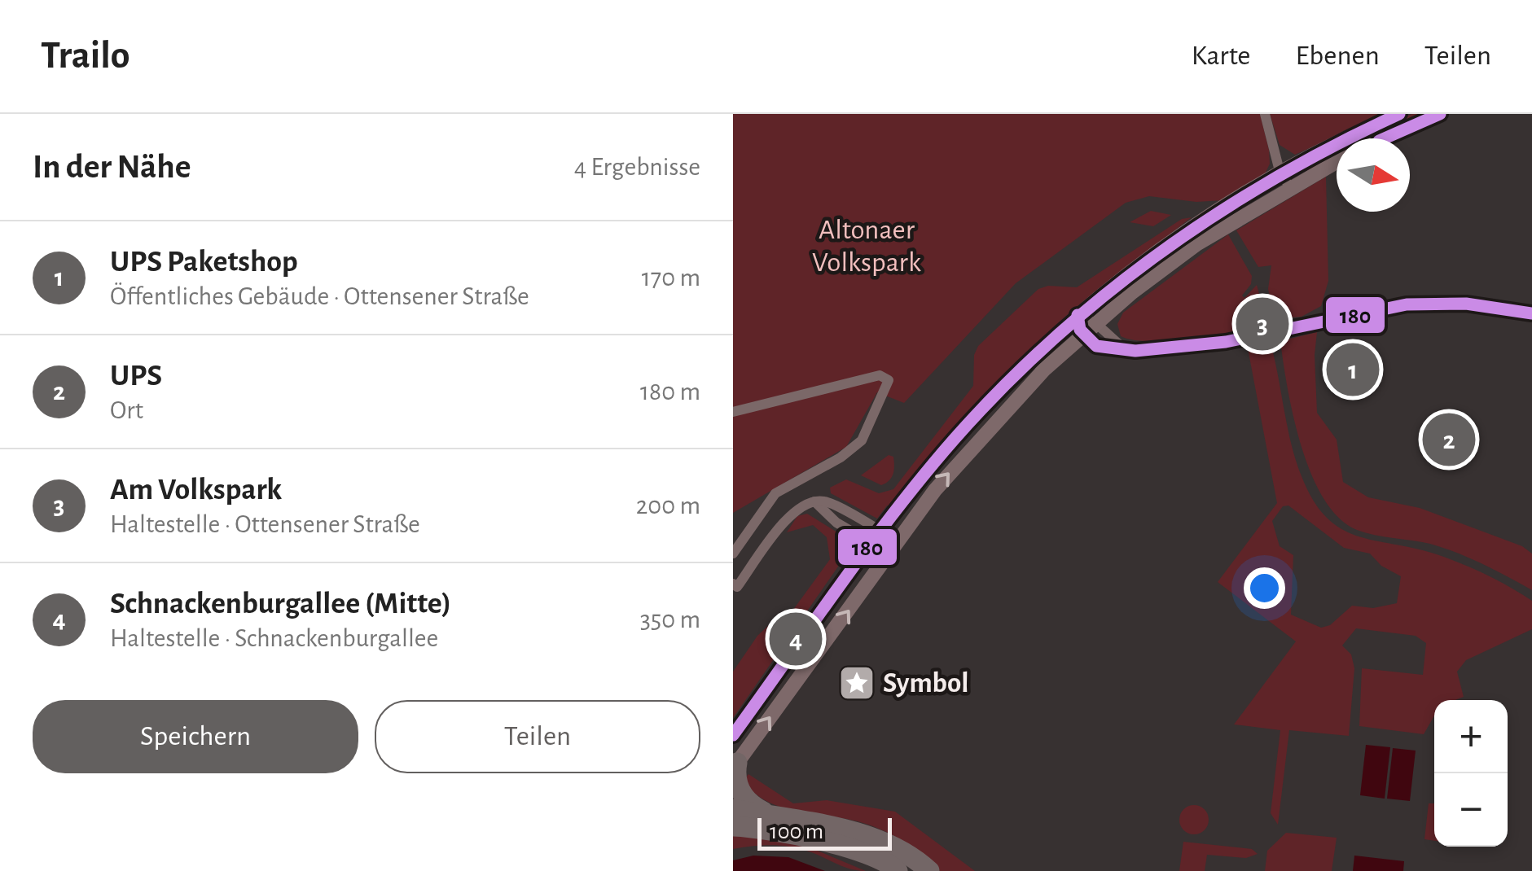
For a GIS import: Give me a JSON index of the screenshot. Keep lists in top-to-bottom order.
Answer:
{
  "parks": ["Altonaer Volkspark"],
  "places": {
    "place": ["Symbol"]
  },
  "lines": ["transit line 180"],
  "scale_bar": "100 m",
  "north": "right",
  "page": {
    "header": "Trailo",
    "nav": ["Karte", "Ebenen", "Teilen"],
    "heading": ["In der Nähe", "4 Ergebnisse"],
    "list": [
      {
        "mark": "1",
        "name": "UPS Paketshop",
        "note": "Öffentliches Gebäude · Ottensener Straße",
        "value": "170 m"
      },
      {
        "mark": "2",
        "name": "UPS",
        "note": "Ort",
        "value": "180 m"
      },
      {
        "mark": "3",
        "name": "Am Volkspark",
        "note": "Haltestelle · Ottensener Straße",
        "value": "200 m"
      },
      {
        "mark": "4",
        "name": "Schnackenburgallee (Mitte)",
        "note": "Haltestelle · Schnackenburgallee",
        "value": "350 m"
      }
    ],
    "pins": [
      "3",
      "1",
      "2",
      "4"
    ],
    "buttons": ["Speichern", "Teilen"],
    "map_buttons": ["+", "−"],
    "scale": "100 m"
  }
}
